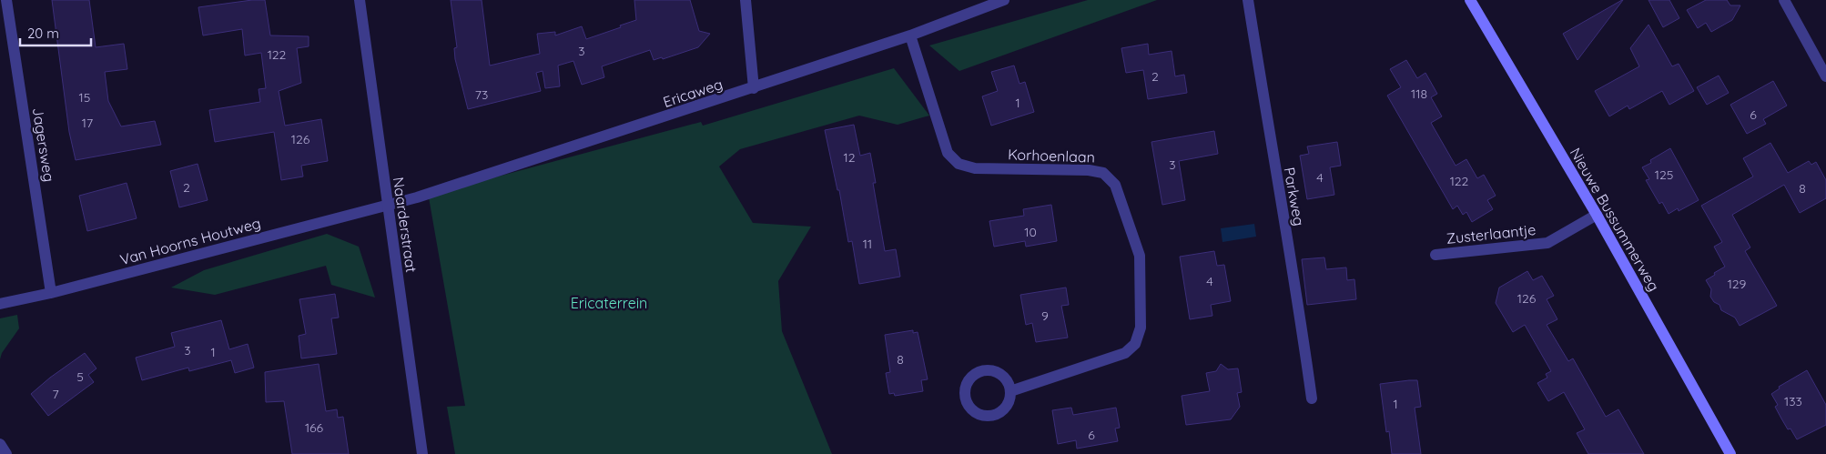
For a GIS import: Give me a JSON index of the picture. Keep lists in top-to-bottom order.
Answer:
{
  "streets": {
    "main road": ["Nieuwe Bussummerweg"],
    "street": [
      "Ericaweg",
      "Jagersweg",
      "Korhoenlaan",
      "Parkweg",
      "Naarderstraat",
      "Zusterlaantje",
      "Van Hoorns Houtweg"
    ]
  },
  "crossings": [
    ["Ericaweg", "Korhoenlaan"],
    ["Ericaweg", "Naarderstraat"],
    ["Ericaweg", "Van Hoorns Houtweg"],
    ["Jagersweg", "Van Hoorns Houtweg"],
    ["Nieuwe Bussummerweg", "Zusterlaantje"],
    ["Naarderstraat", "Van Hoorns Houtweg"]
  ],
  "parks": ["Ericaterrein"],
  "house_numbers": [
    "3",
    "122",
    "2",
    "118",
    "73",
    "15",
    "1",
    "6",
    "17",
    "126",
    "12",
    "3",
    "125",
    "4",
    "122",
    "2",
    "8",
    "10",
    "11",
    "4",
    "129",
    "126",
    "9",
    "3",
    "1",
    "8",
    "5",
    "7",
    "133",
    "1",
    "166",
    "6"
  ],
  "scale_bar": "20 m"
}
